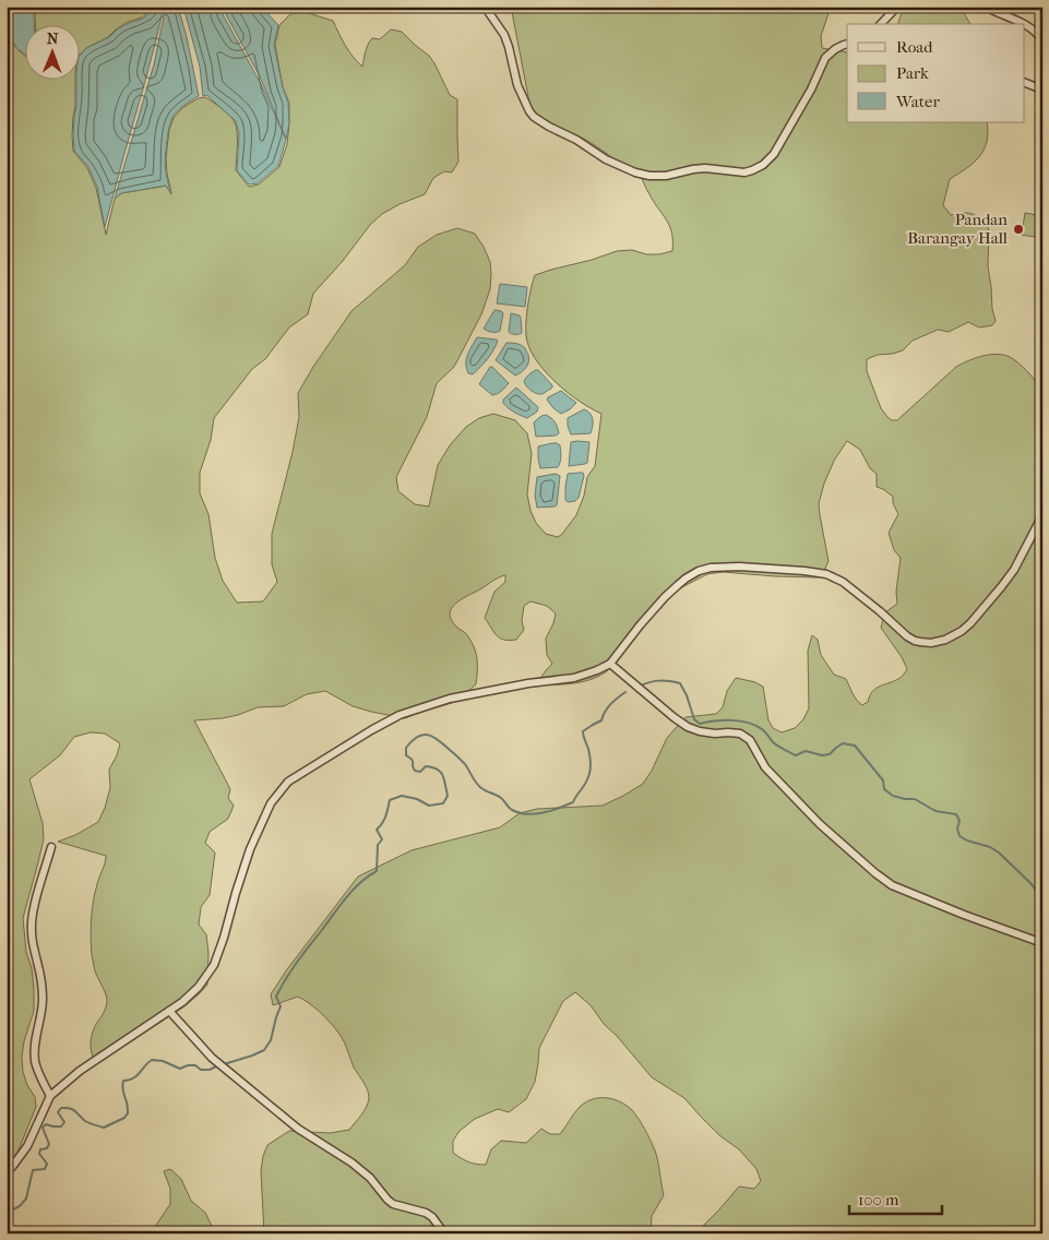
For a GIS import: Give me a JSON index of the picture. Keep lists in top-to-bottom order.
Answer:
{
  "places": ["Pandan Barangay Hall"],
  "legend": ["Road", "Park", "Water"],
  "scale_bar": "100 m",
  "north": "top"
}
